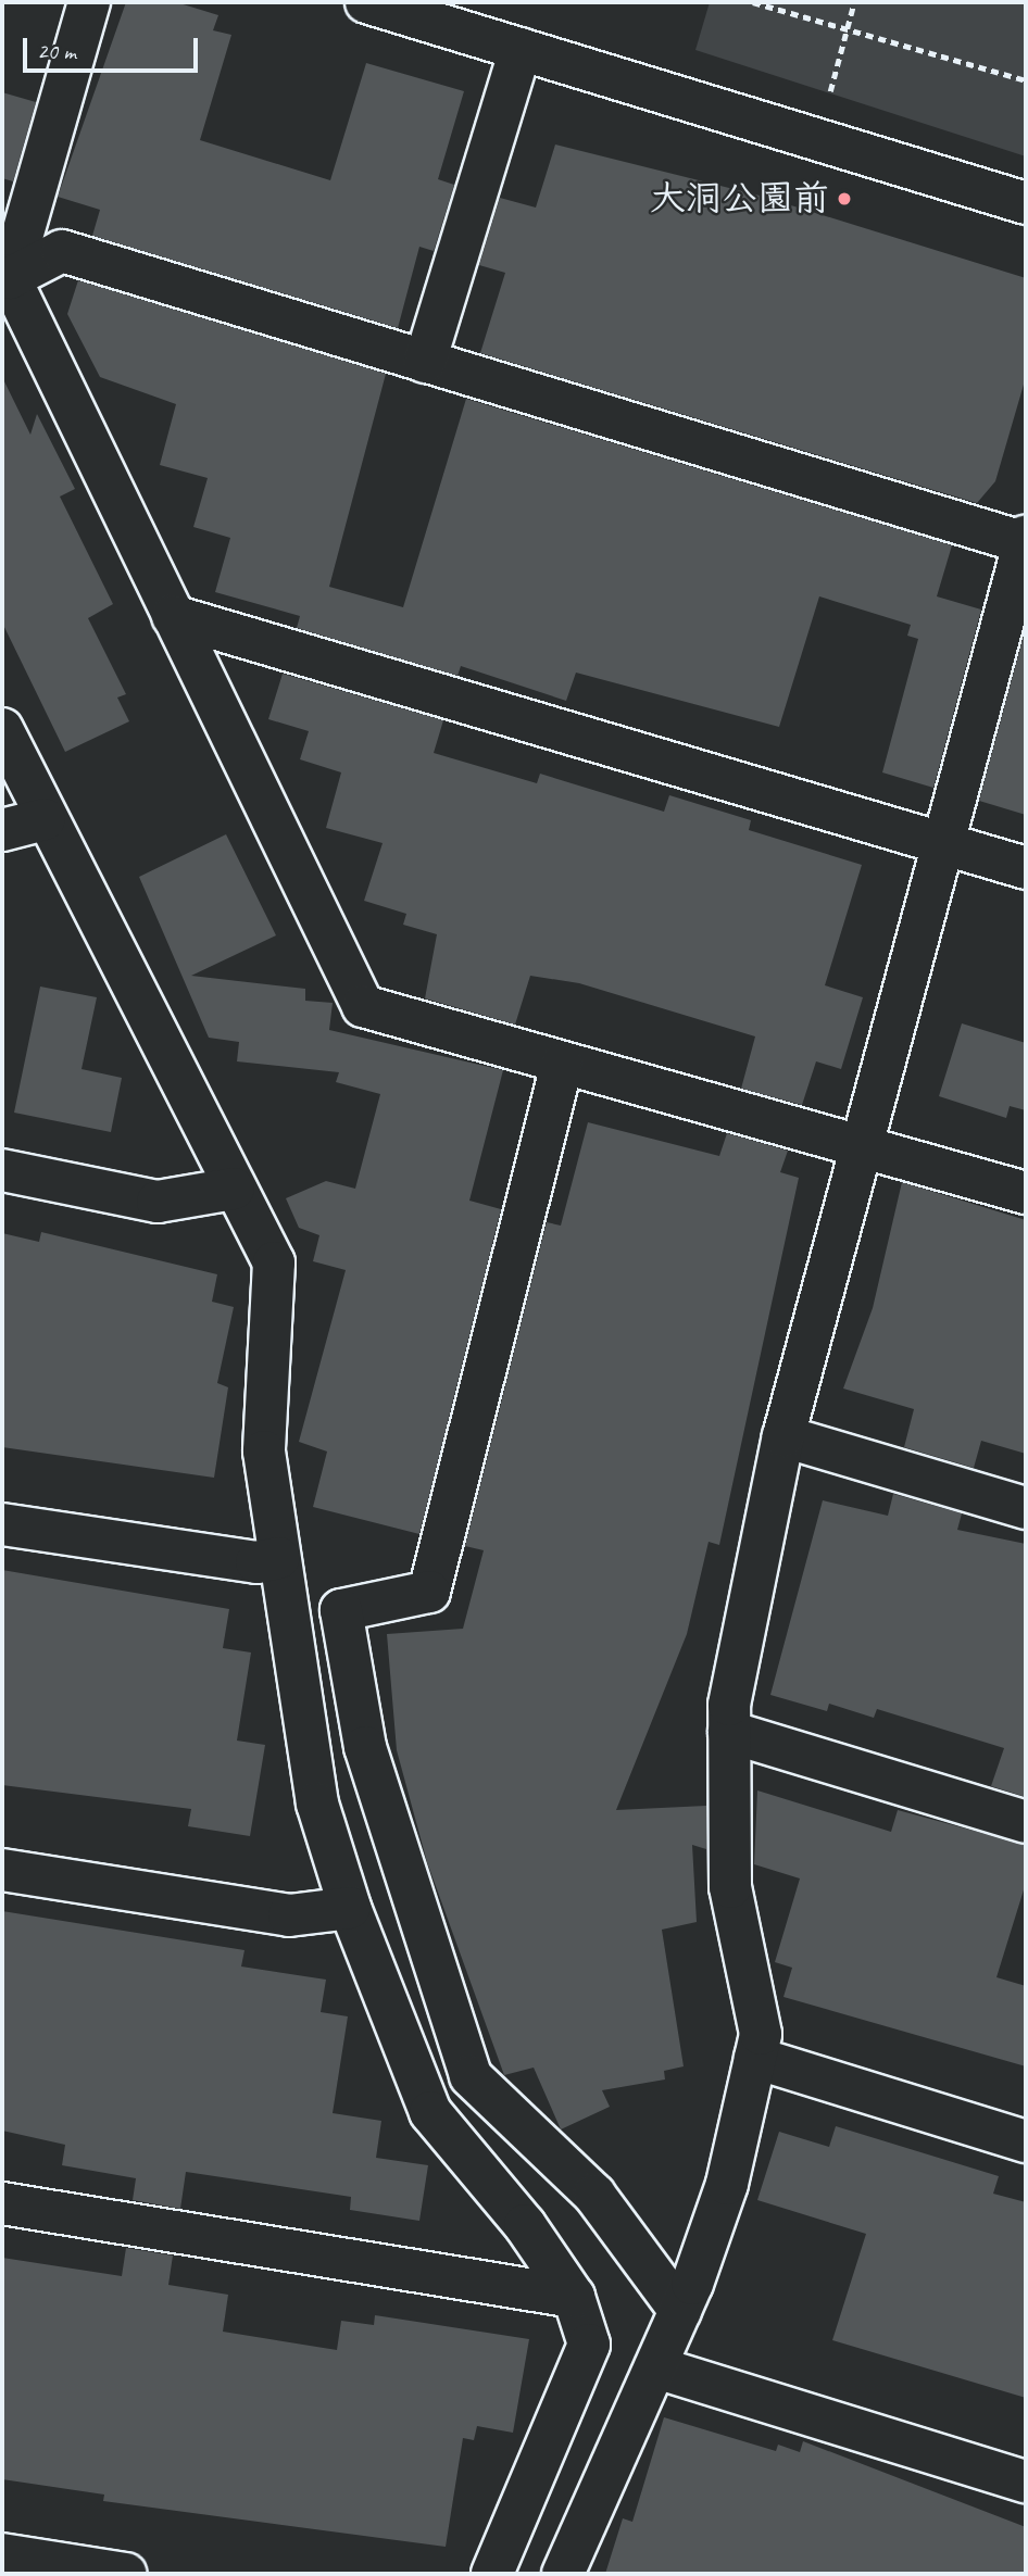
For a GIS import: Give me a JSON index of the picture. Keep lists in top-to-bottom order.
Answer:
{
  "places": ["大洞公園前"],
  "scale_bar": "20 m"
}
